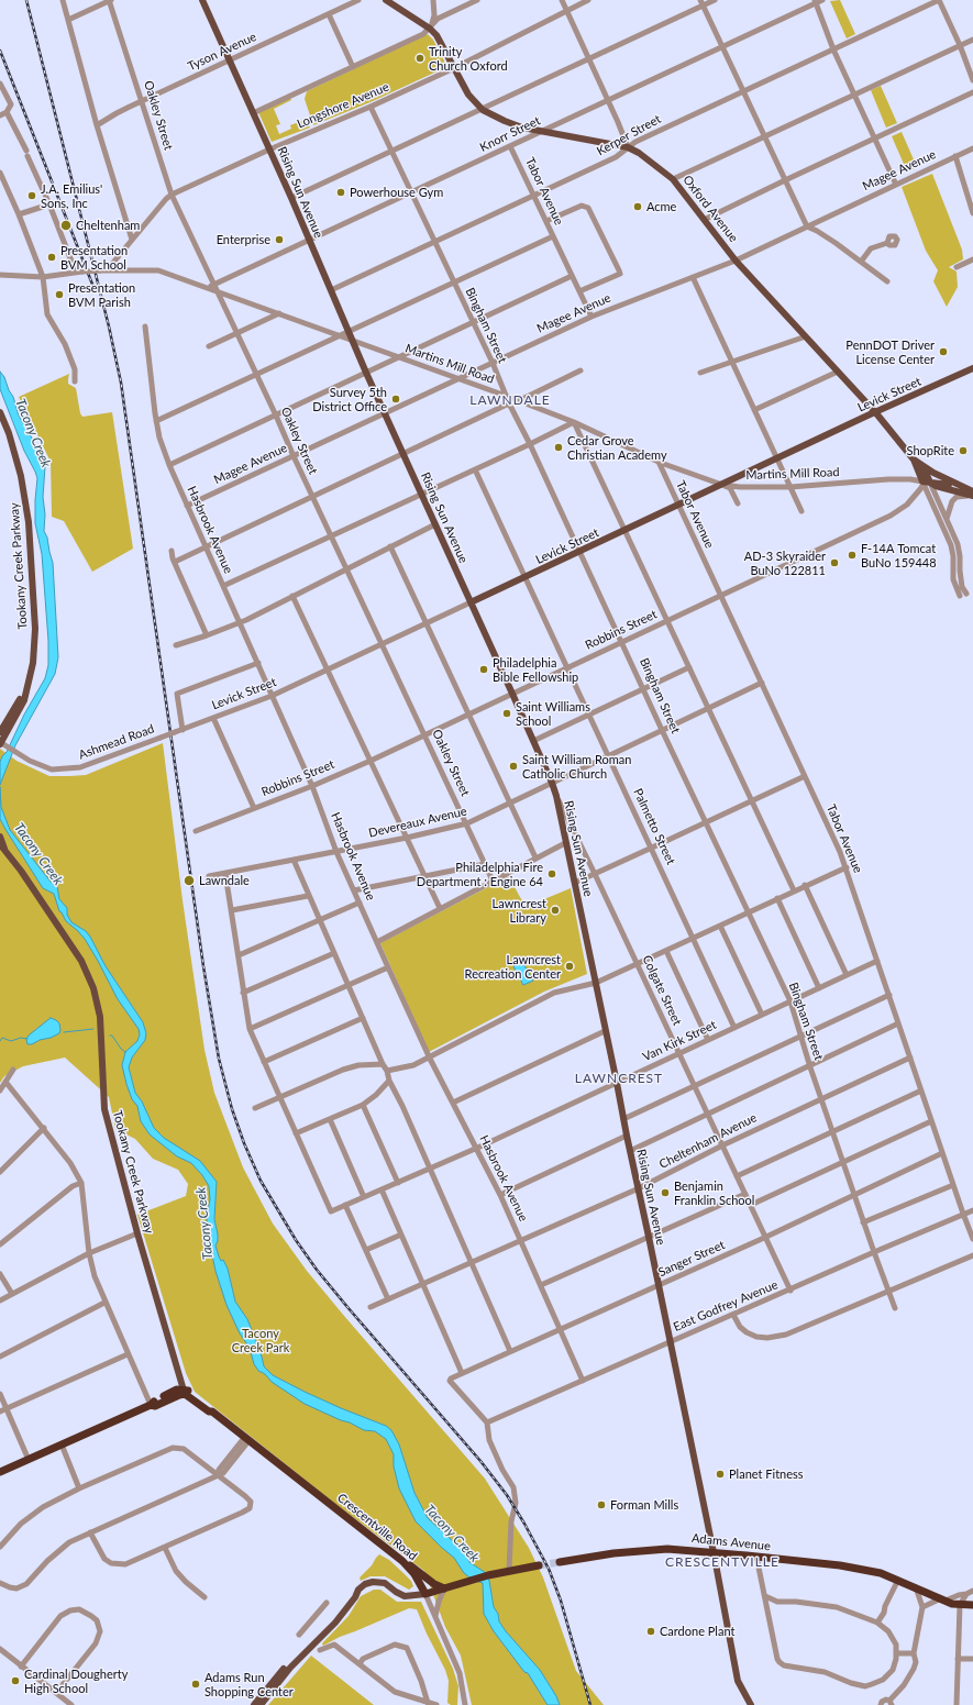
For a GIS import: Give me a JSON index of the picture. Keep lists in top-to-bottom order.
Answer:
{
  "streets": {
    "highway": ["Crescentville Road", "Adams Avenue"],
    "main road": [
      "Rising Sun Avenue",
      "Oxford Avenue",
      "Martins Mill Road",
      "Levick Street",
      "Tookany Creek Parkway"
    ],
    "street": [
      "Tyson Avenue",
      "Longshore Avenue",
      "Oakley Street",
      "Knorr Street",
      "Kerper Street",
      "Magee Avenue",
      "Tabor Avenue",
      "Bingham Street",
      "Hasbrook Avenue",
      "Robbins Street",
      "Ashmead Road",
      "Devereaux Avenue",
      "Palmetto Street",
      "Colgate Street",
      "Van Kirk Street",
      "Cheltenham Avenue",
      "Sanger Street",
      "East Godfrey Avenue"
    ]
  },
  "crossings": [
    ["Tyson Avenue", "Oakley Street"],
    ["Tyson Avenue", "Rising Sun Avenue"],
    ["Longshore Avenue", "Oakley Street"],
    ["Longshore Avenue", "Rising Sun Avenue"],
    ["Longshore Avenue", "Oxford Avenue"],
    ["Longshore Avenue", "Bingham Street"],
    ["Longshore Avenue", "Martins Mill Road"],
    ["Oakley Street", "Knorr Street"],
    ["Oakley Street", "Magee Avenue"],
    ["Oakley Street", "Martins Mill Road"],
    ["Oakley Street", "Levick Street"],
    ["Oakley Street", "Robbins Street"],
    ["Oakley Street", "Devereaux Avenue"],
    ["Knorr Street", "Tabor Avenue"],
    ["Knorr Street", "Rising Sun Avenue"],
    ["Knorr Street", "Oxford Avenue"],
    ["Knorr Street", "Bingham Street"],
    ["Knorr Street", "Martins Mill Road"],
    ["Kerper Street", "Tabor Avenue"],
    ["Kerper Street", "Rising Sun Avenue"],
    ["Kerper Street", "Oxford Avenue"],
    ["Kerper Street", "Bingham Street"],
    ["Magee Avenue", "Tabor Avenue"],
    ["Magee Avenue", "Rising Sun Avenue"],
    ["Magee Avenue", "Oxford Avenue"],
    ["Magee Avenue", "Bingham Street"],
    ["Magee Avenue", "Martins Mill Road"],
    ["Magee Avenue", "Hasbrook Avenue"],
    ["Tabor Avenue", "Martins Mill Road"],
    ["Tabor Avenue", "Levick Street"],
    ["Tabor Avenue", "Robbins Street"],
    ["Tabor Avenue", "Devereaux Avenue"],
    ["Tabor Avenue", "Van Kirk Street"],
    ["Tabor Avenue", "Cheltenham Avenue"],
    ["Tabor Avenue", "Sanger Street"],
    ["Tabor Avenue", "East Godfrey Avenue"],
    ["Rising Sun Avenue", "Martins Mill Road"],
    ["Rising Sun Avenue", "Levick Street"],
    ["Rising Sun Avenue", "Robbins Street"],
    ["Rising Sun Avenue", "Devereaux Avenue"],
    ["Rising Sun Avenue", "Colgate Street"],
    ["Rising Sun Avenue", "Van Kirk Street"],
    ["Rising Sun Avenue", "Cheltenham Avenue"],
    ["Rising Sun Avenue", "Sanger Street"],
    ["Rising Sun Avenue", "East Godfrey Avenue"],
    ["Rising Sun Avenue", "Adams Avenue"],
    ["Oxford Avenue", "Martins Mill Road"],
    ["Oxford Avenue", "Levick Street"],
    ["Oxford Avenue", "Robbins Street"],
    ["Bingham Street", "Martins Mill Road"],
    ["Bingham Street", "Levick Street"],
    ["Bingham Street", "Robbins Street"],
    ["Bingham Street", "Devereaux Avenue"],
    ["Bingham Street", "Van Kirk Street"],
    ["Bingham Street", "Cheltenham Avenue"],
    ["Bingham Street", "Sanger Street"],
    ["Bingham Street", "East Godfrey Avenue"],
    ["Martins Mill Road", "Levick Street"],
    ["Martins Mill Road", "Robbins Street"],
    ["Levick Street", "Hasbrook Avenue"],
    ["Levick Street", "Ashmead Road"],
    ["Levick Street", "Palmetto Street"],
    ["Hasbrook Avenue", "Robbins Street"],
    ["Hasbrook Avenue", "Devereaux Avenue"],
    ["Hasbrook Avenue", "Van Kirk Street"],
    ["Hasbrook Avenue", "Cheltenham Avenue"],
    ["Hasbrook Avenue", "Sanger Street"],
    ["Hasbrook Avenue", "East Godfrey Avenue"],
    ["Tookany Creek Parkway", "Ashmead Road"],
    ["Tookany Creek Parkway", "Crescentville Road"],
    ["Robbins Street", "Palmetto Street"],
    ["Devereaux Avenue", "Palmetto Street"],
    ["Palmetto Street", "Van Kirk Street"],
    ["Colgate Street", "Van Kirk Street"],
    ["Colgate Street", "Cheltenham Avenue"],
    ["Colgate Street", "Sanger Street"],
    ["Colgate Street", "East Godfrey Avenue"],
    ["Sanger Street", "East Godfrey Avenue"]
  ],
  "districts": ["LAWNDALE", "LAWNCREST", "CRESCENTVILLE"],
  "water": ["Tacony Creek"],
  "parks": ["Tacony Creek Park"],
  "places": [
    "Trinity Church Oxford",
    "Powerhouse Gym",
    "J.A. Emilius' Sons, Inc",
    "Acme",
    "Cheltenham",
    "Enterprise",
    "Presentation BVM School",
    "Presentation BVM Parish",
    "PennDOT Driver License Center",
    "Survey 5th District Office",
    "Cedar Grove Christian Academy",
    "ShopRite",
    "F-14A Tomcat BuNo 159448",
    "AD-3 Skyraider BuNo 122811",
    "Philadelphia Bible Fellowship",
    "Saint Williams School",
    "Saint William Roman Catholic Church",
    "Philadelphia Fire Department : Engine 64",
    "Lawndale",
    "Lawncrest Library",
    "Lawncrest Recreation Center",
    "Benjamin Franklin School",
    "Planet Fitness",
    "Forman Mills",
    "Cardone Plant",
    "Cardinal Dougherty High School",
    "Adams Run Shopping Center"
  ]
}
